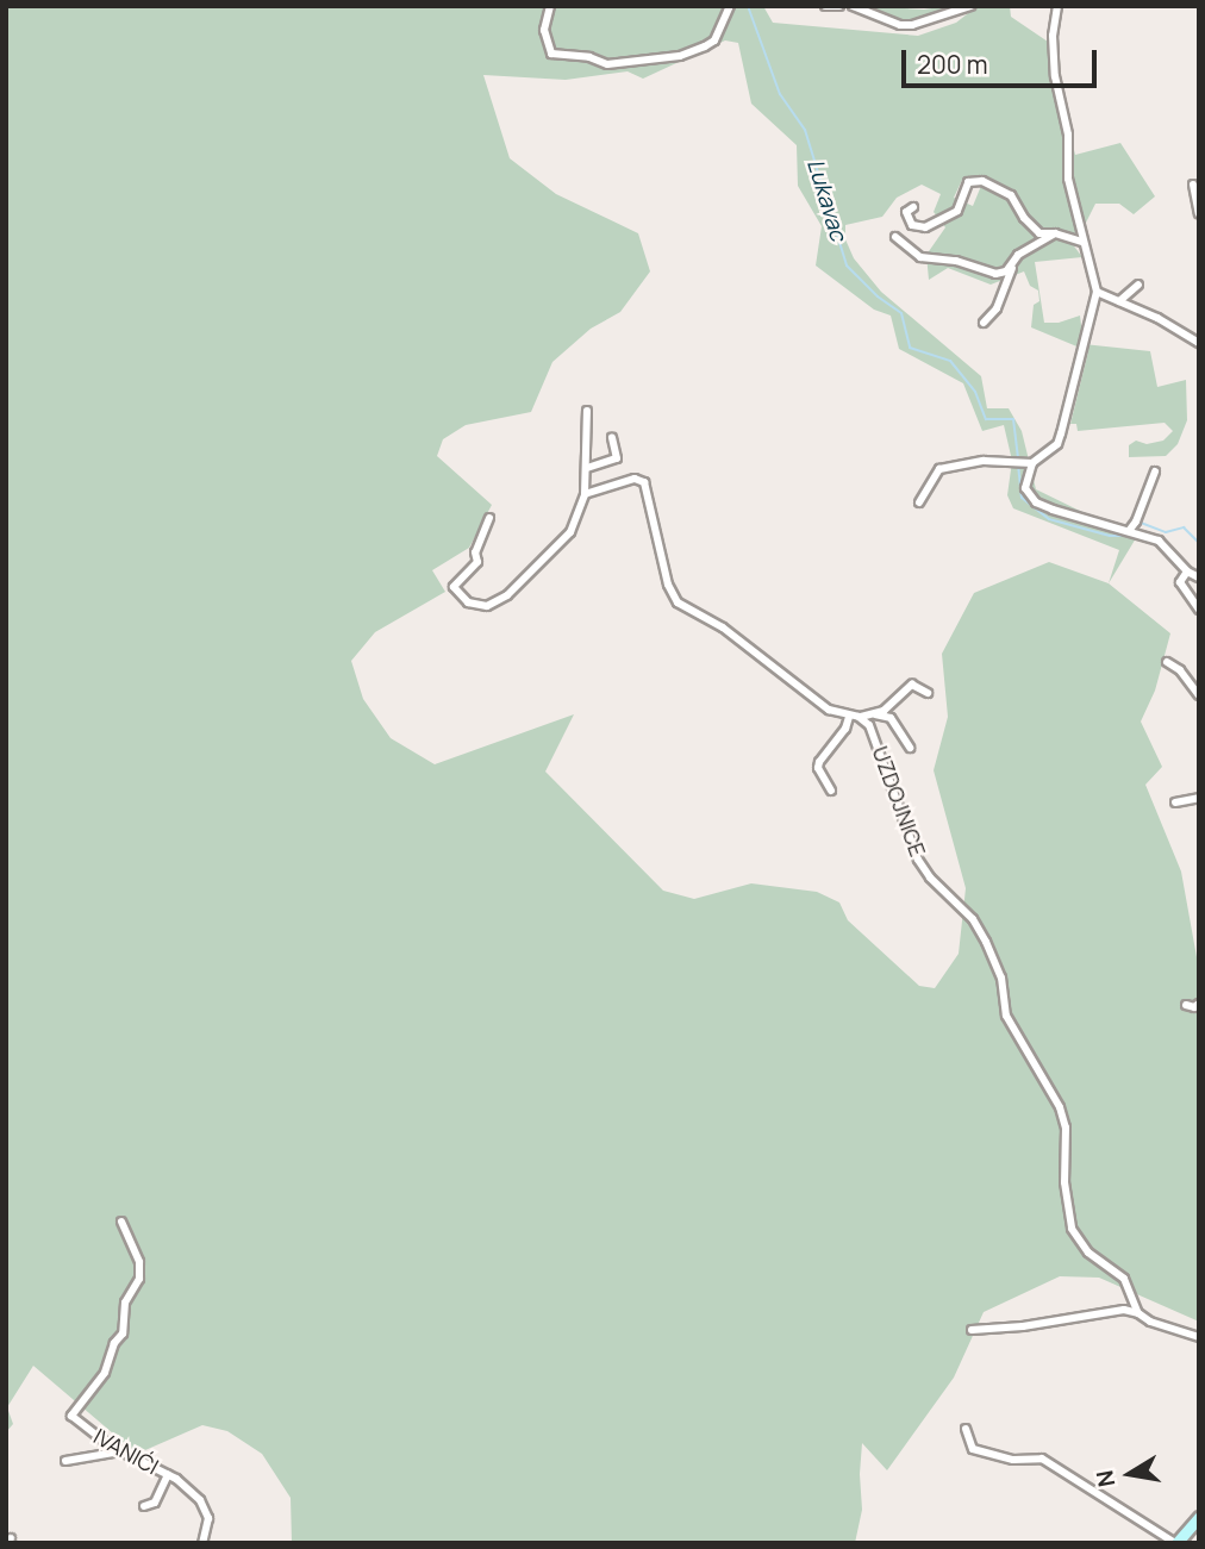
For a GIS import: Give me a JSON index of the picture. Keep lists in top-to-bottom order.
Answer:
{
  "streets": {
    "street": ["UZDOJNICE", "IVANIĆI"]
  },
  "water": ["Lukavac"],
  "scale_bar": "200 m",
  "north": "left"
}
